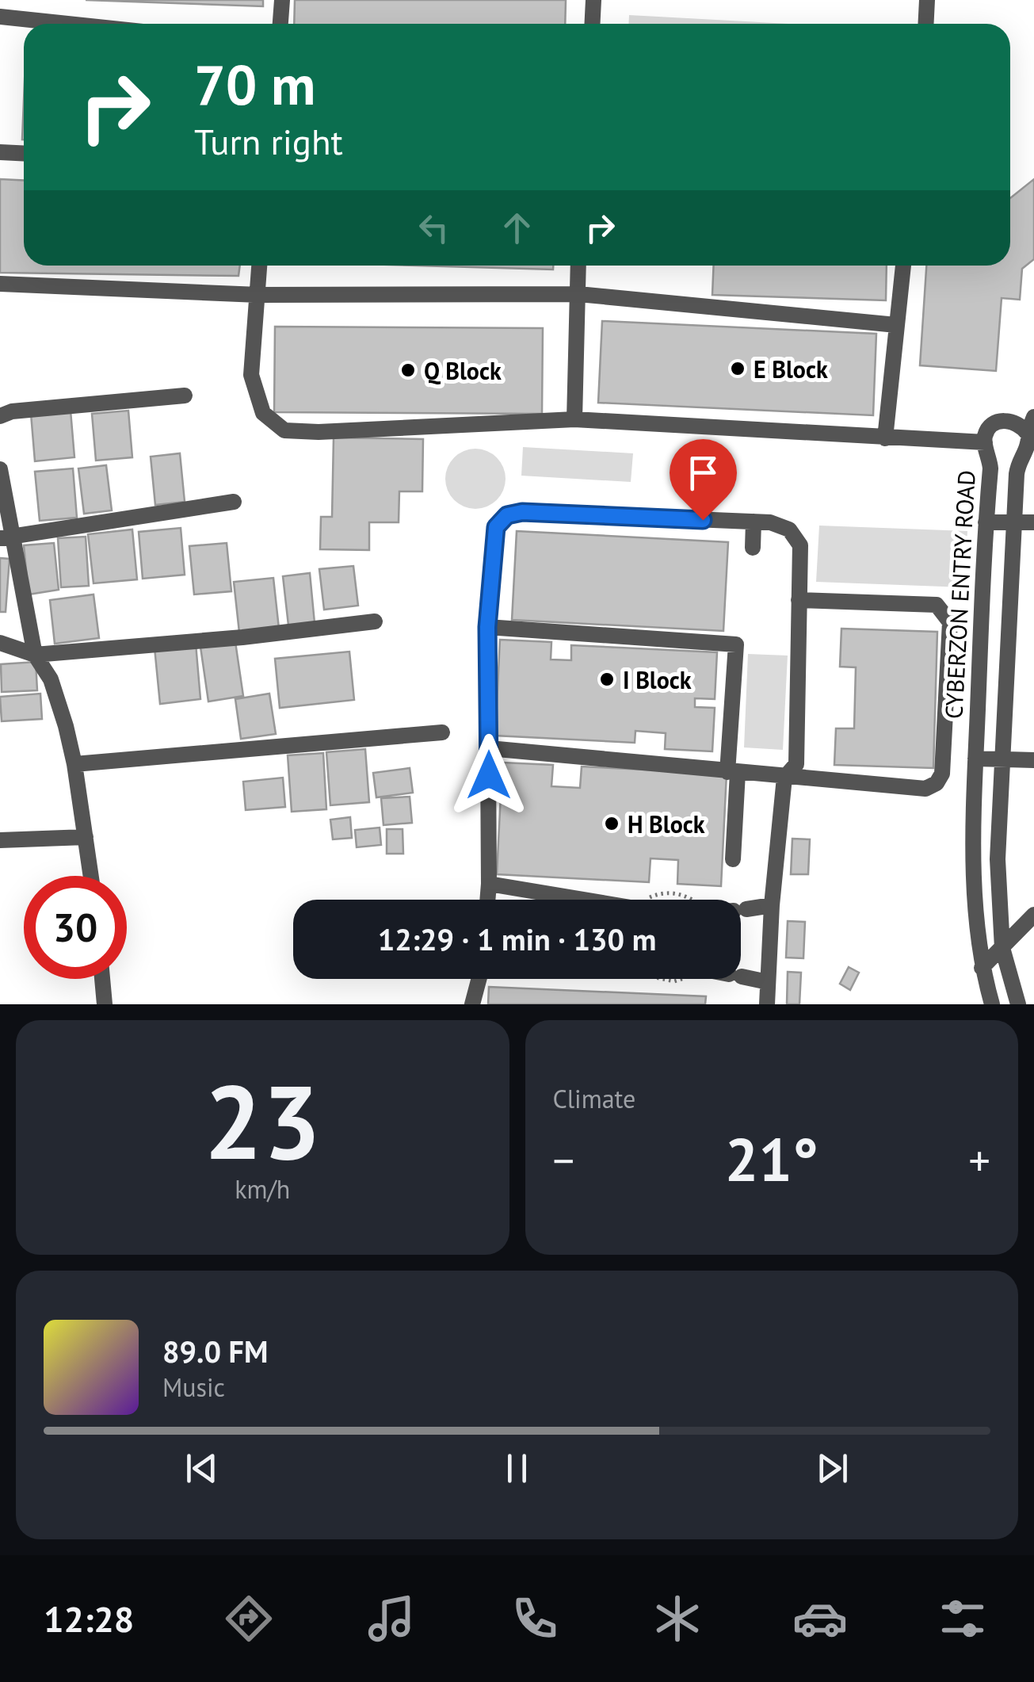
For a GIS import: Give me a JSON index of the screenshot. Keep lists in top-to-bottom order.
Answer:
{
  "streets": {
    "street": ["CYBERZON ENTRY ROAD"]
  },
  "places": [
    "E Block",
    "Q Block",
    "I Block",
    "H Block"
  ],
  "page": {
    "turn": ["70 m", "Turn right"],
    "limit": "30",
    "trip": "12:29 · 1 min · 130 m",
    "tile": [
      ["23", "km/h"],
      "Climate"
    ],
    "heat": ["−", "21°", "+"],
    "song": ["89.0 FM", "Music"],
    "tabs": "12:28"
  }
}
